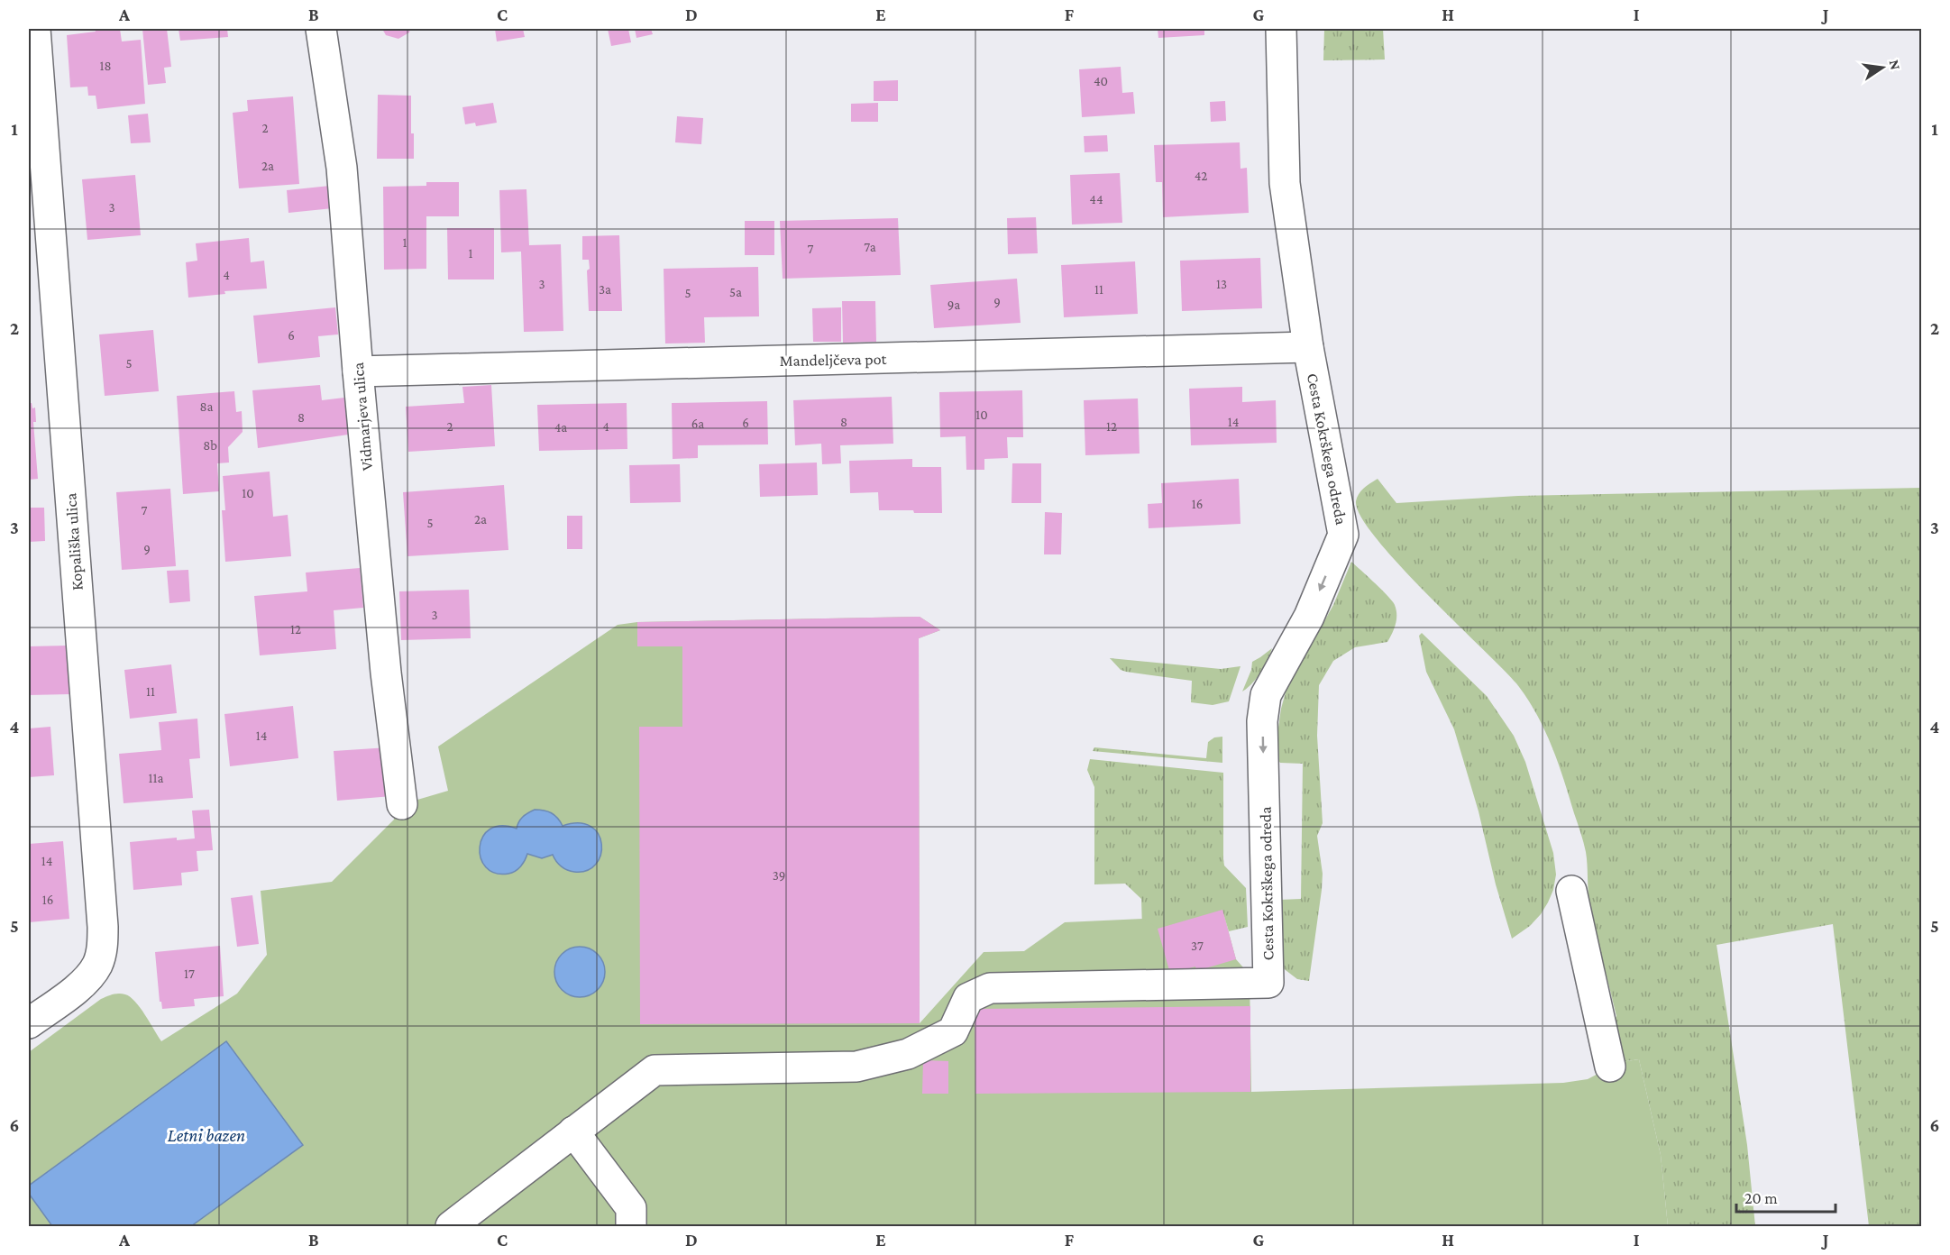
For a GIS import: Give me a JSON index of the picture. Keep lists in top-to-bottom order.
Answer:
{
  "streets": {
    "street": [
      "Mandeljčeva pot",
      "Vidmarjeva ulica",
      "Cesta Kokrškega odreda",
      "Kopališka ulica"
    ]
  },
  "crossings": [
    ["Mandeljčeva pot", "Vidmarjeva ulica"],
    ["Mandeljčeva pot", "Cesta Kokrškega odreda"]
  ],
  "water": ["Letni bazen"],
  "house_numbers": [
    "18",
    "40",
    "2",
    "2a",
    "42",
    "44",
    "3",
    "1",
    "7a",
    "7",
    "1",
    "4",
    "3",
    "13",
    "3a",
    "11",
    "5a",
    "5",
    "9",
    "9a",
    "6",
    "5",
    "8a",
    "10",
    "8",
    "8",
    "14",
    "6",
    "6a",
    "2",
    "4",
    "12",
    "4a",
    "8b",
    "10",
    "16",
    "7",
    "2a",
    "5",
    "9",
    "3",
    "12",
    "11",
    "14",
    "11a",
    "14",
    "39",
    "16",
    "37",
    "17"
  ],
  "scale_bar": "20 m",
  "north": "right",
  "grid": {
    "columns": [
      "A",
      "B",
      "C",
      "D",
      "E",
      "F",
      "G",
      "H",
      "I",
      "J"
    ],
    "rows": [
      "1",
      "2",
      "3",
      "4",
      "5",
      "6"
    ]
  }
}
